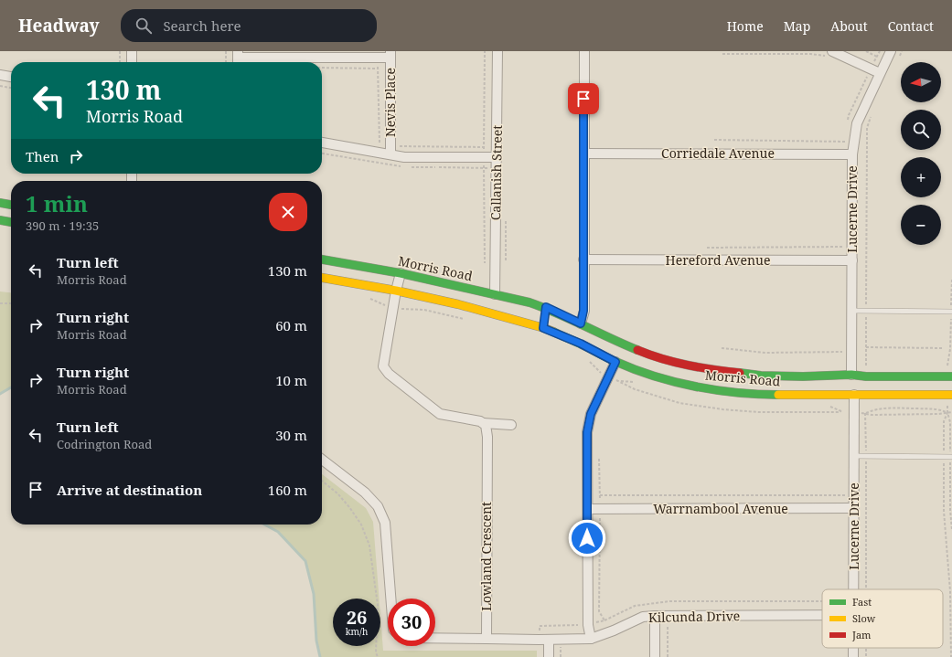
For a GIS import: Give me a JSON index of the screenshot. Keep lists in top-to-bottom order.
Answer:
{
  "streets": {
    "street": [
      "Nevis Place",
      "Corriedale Avenue",
      "Callanish Street",
      "Lucerne Drive",
      "Hereford Avenue",
      "Morris Road",
      "Warrnambool Avenue",
      "Lowland Crescent",
      "Kilcunda Drive"
    ]
  },
  "crossings": [
    ["Corriedale Avenue", "Lucerne Drive"],
    ["Callanish Street", "Morris Road"],
    ["Lucerne Drive", "Hereford Avenue"],
    ["Lucerne Drive", "Morris Road"],
    ["Lucerne Drive", "Warrnambool Avenue"]
  ],
  "legend": ["Fast", "Slow", "Jam"],
  "north": "left",
  "page": {
    "header": "Headway",
    "search": "Search here",
    "nav": [
      "Home",
      "Map",
      "About",
      "Contact"
    ],
    "map_buttons": ["+", "−"],
    "turn": ["130 m", "Morris Road"],
    "then": "Then",
    "heading": ["1 min", "390 m · 19:35"],
    "list": [
      {
        "name": "Turn left",
        "note": "Morris Road",
        "value": "130 m"
      },
      {
        "name": "Turn right",
        "note": "Morris Road",
        "value": "60 m"
      },
      {
        "name": "Turn right",
        "note": "Morris Road",
        "value": "10 m"
      },
      {
        "name": "Turn left",
        "note": "Codrington Road",
        "value": "30 m"
      },
      {
        "name": "Arrive at destination",
        "value": "160 m"
      }
    ],
    "speed": "26 km/h",
    "limit": "30"
  }
}
